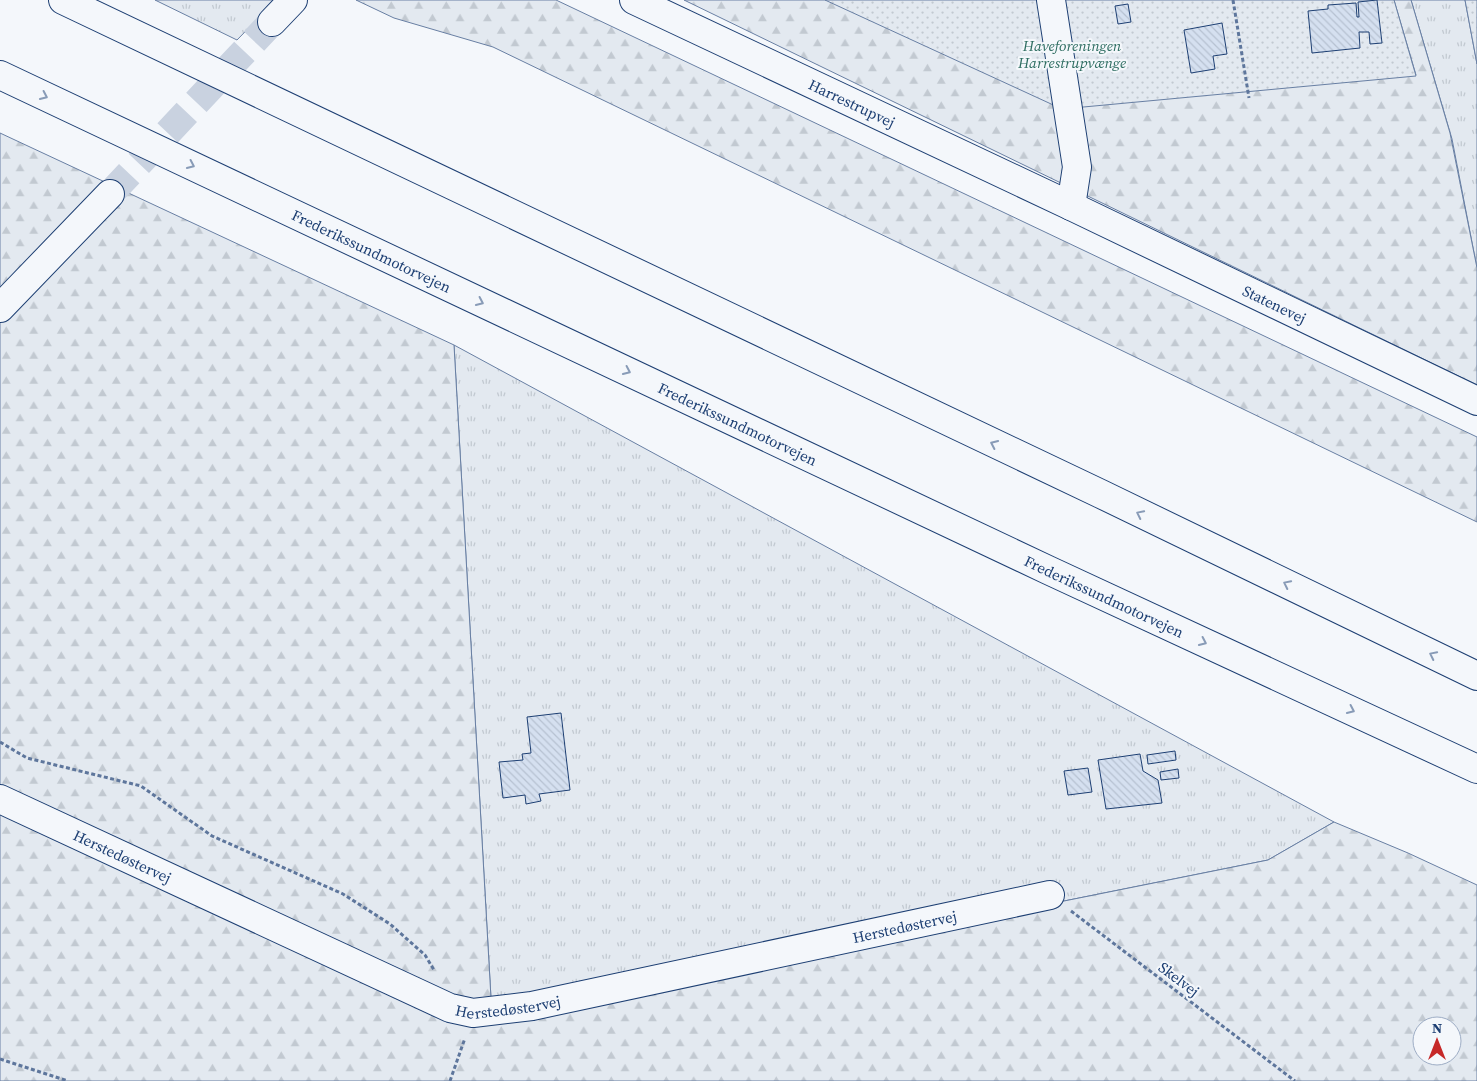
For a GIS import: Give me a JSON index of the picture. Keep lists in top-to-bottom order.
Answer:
{
  "streets": {
    "main road": [
      "Harrestrupvej",
      "Frederikssundmotorvejen",
      "Statenevej",
      "Herstedøstervej"
    ],
    "path": ["Skelvej"]
  },
  "crossings": [
    ["Harrestrupvej", "Statenevej"],
    ["Herstedøstervej", "Skelvej"]
  ],
  "parks": ["Haveforeningen Harrestrupvænge"],
  "north": "top"
}
